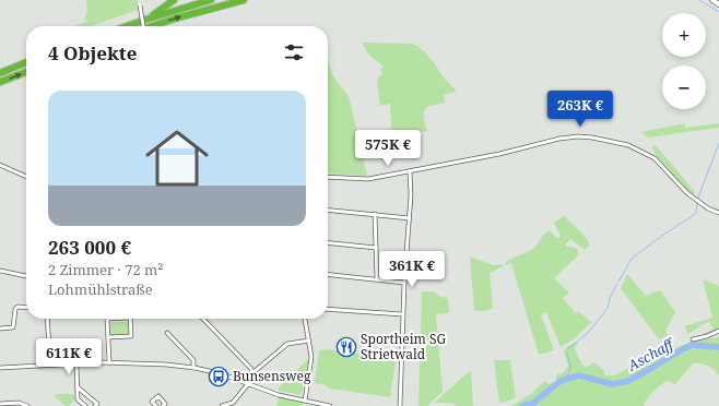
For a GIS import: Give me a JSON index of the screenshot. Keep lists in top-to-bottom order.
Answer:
{
  "water": ["Aschaff"],
  "places": {
    "restaurant": ["Sportheim SG Strietwald"],
    "bus stop": ["Bunsensweg"]
  },
  "page": {
    "map_buttons": ["+", "−"],
    "heading": "4 Objekte",
    "list": [
      {
        "name": "263 000 €",
        "note": "2 Zimmer · 72 m² · Lohmühlstraße"
      }
    ],
    "price": [
      "263K €",
      "575K €",
      "361K €",
      "611K €"
    ]
  }
}
